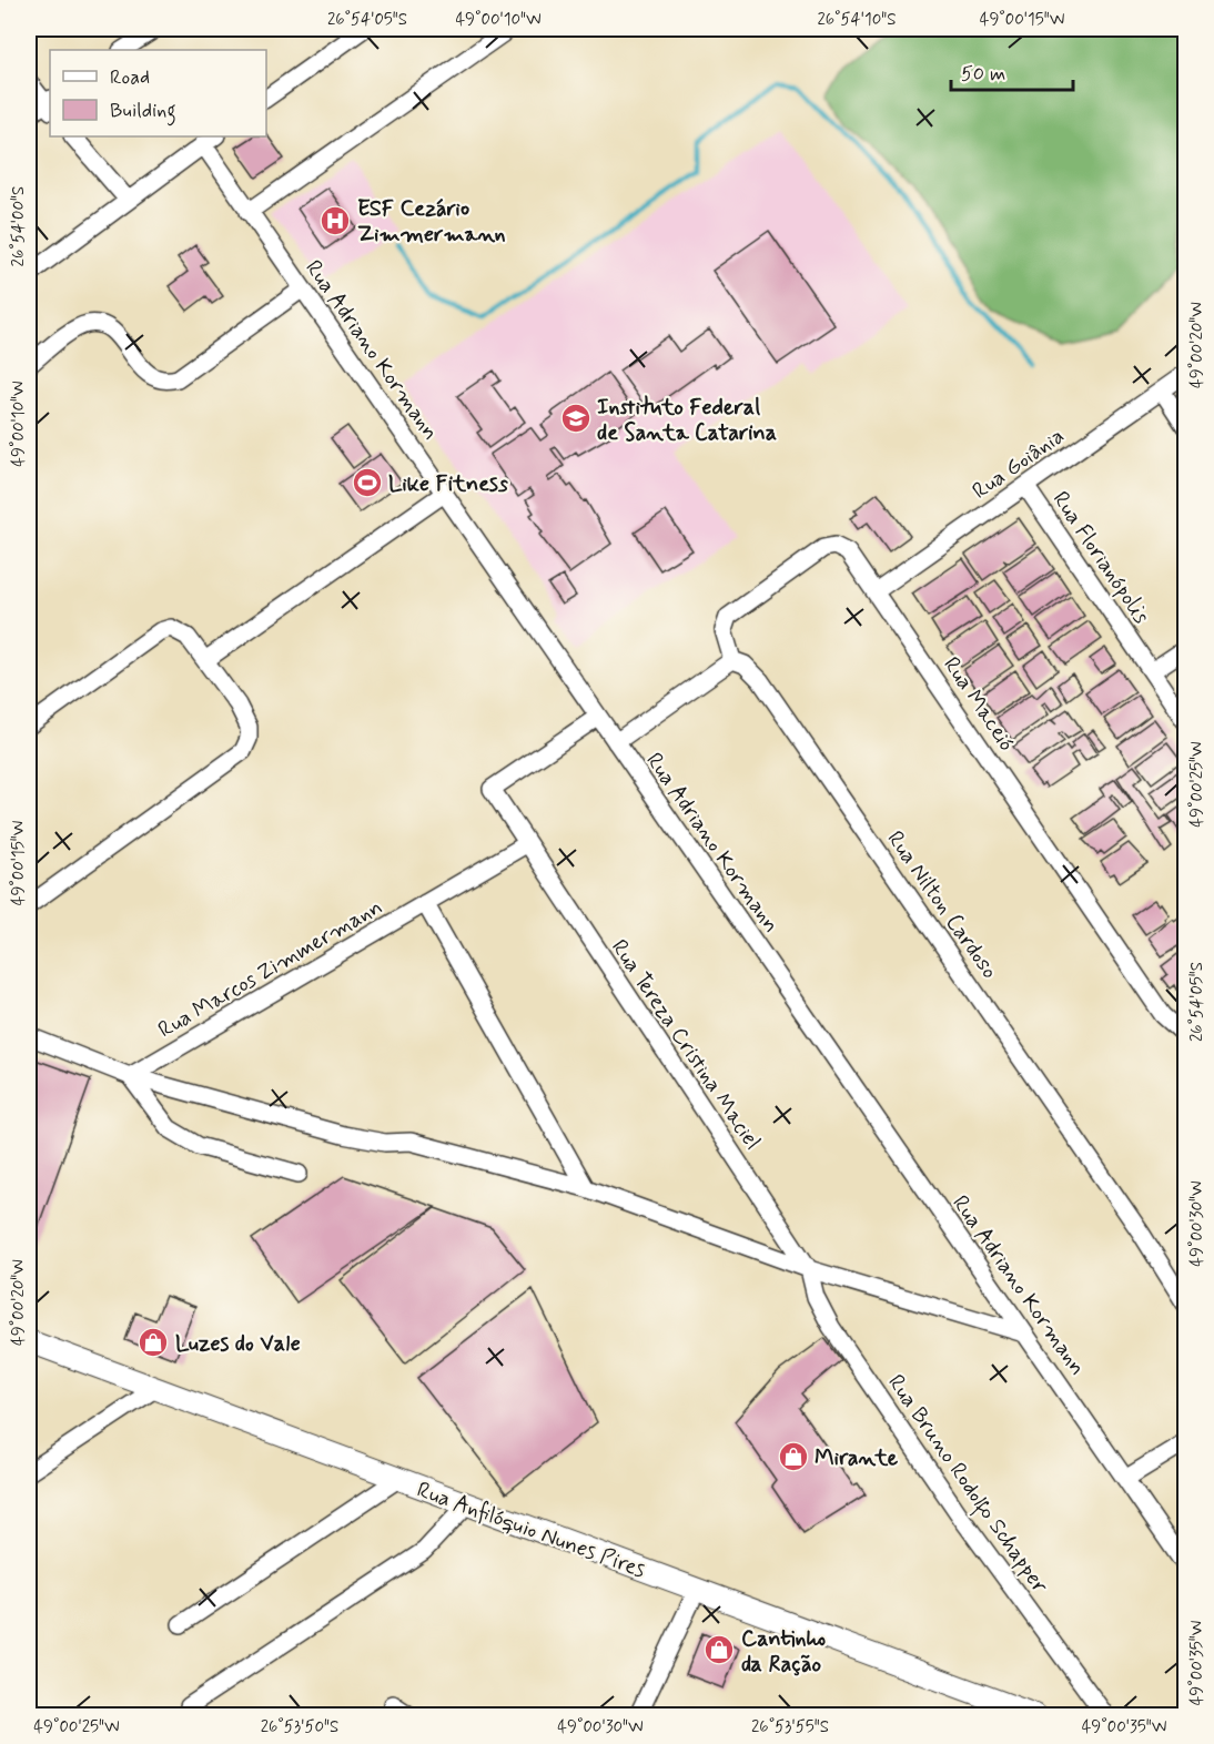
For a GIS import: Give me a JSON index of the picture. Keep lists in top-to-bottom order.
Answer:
{
  "streets": {
    "main road": ["Rua Anfilóquio Nunes Pires"],
    "street": [
      "Rua Adriano Kormann",
      "Rua Goiânia",
      "Rua Florianópolis",
      "Rua Maceió",
      "Rua Nilton Cardoso",
      "Rua Marcos Zimmermann",
      "Rua Tereza Cristina Maciel",
      "Rua Bruno Rodolfo Schapper"
    ]
  },
  "crossings": [
    ["Rua Adriano Kormann", "Rua Tereza Cristina Maciel"],
    ["Rua Goiânia", "Rua Florianópolis"],
    ["Rua Goiânia", "Rua Maceió"],
    ["Rua Maceió", "Rua Nilton Cardoso"],
    ["Rua Marcos Zimmermann", "Rua Tereza Cristina Maciel"],
    ["Rua Tereza Cristina Maciel", "Rua Bruno Rodolfo Schapper"]
  ],
  "places": {
    "hospital": ["ESF Cezário Zimmermann"],
    "school or university": ["Instituto Federal de Santa Catarina"],
    "sports": ["Like Fitness"],
    "shop": ["Luzes do Vale", "Mirante", "Cantinho da Ração"]
  },
  "legend": ["Road", "Building"],
  "scale_bar": "50 m",
  "coordinates": [
    "26°54'05\"S",
    "49°00'10\"W",
    "26°54'10\"S",
    "49°00'15\"W",
    "26°54'00\"S",
    "49°00'20\"W",
    "49°00'25\"W",
    "49°00'30\"W",
    "49°00'35\"W",
    "26°53'50\"S",
    "26°53'55\"S"
  ]
}
